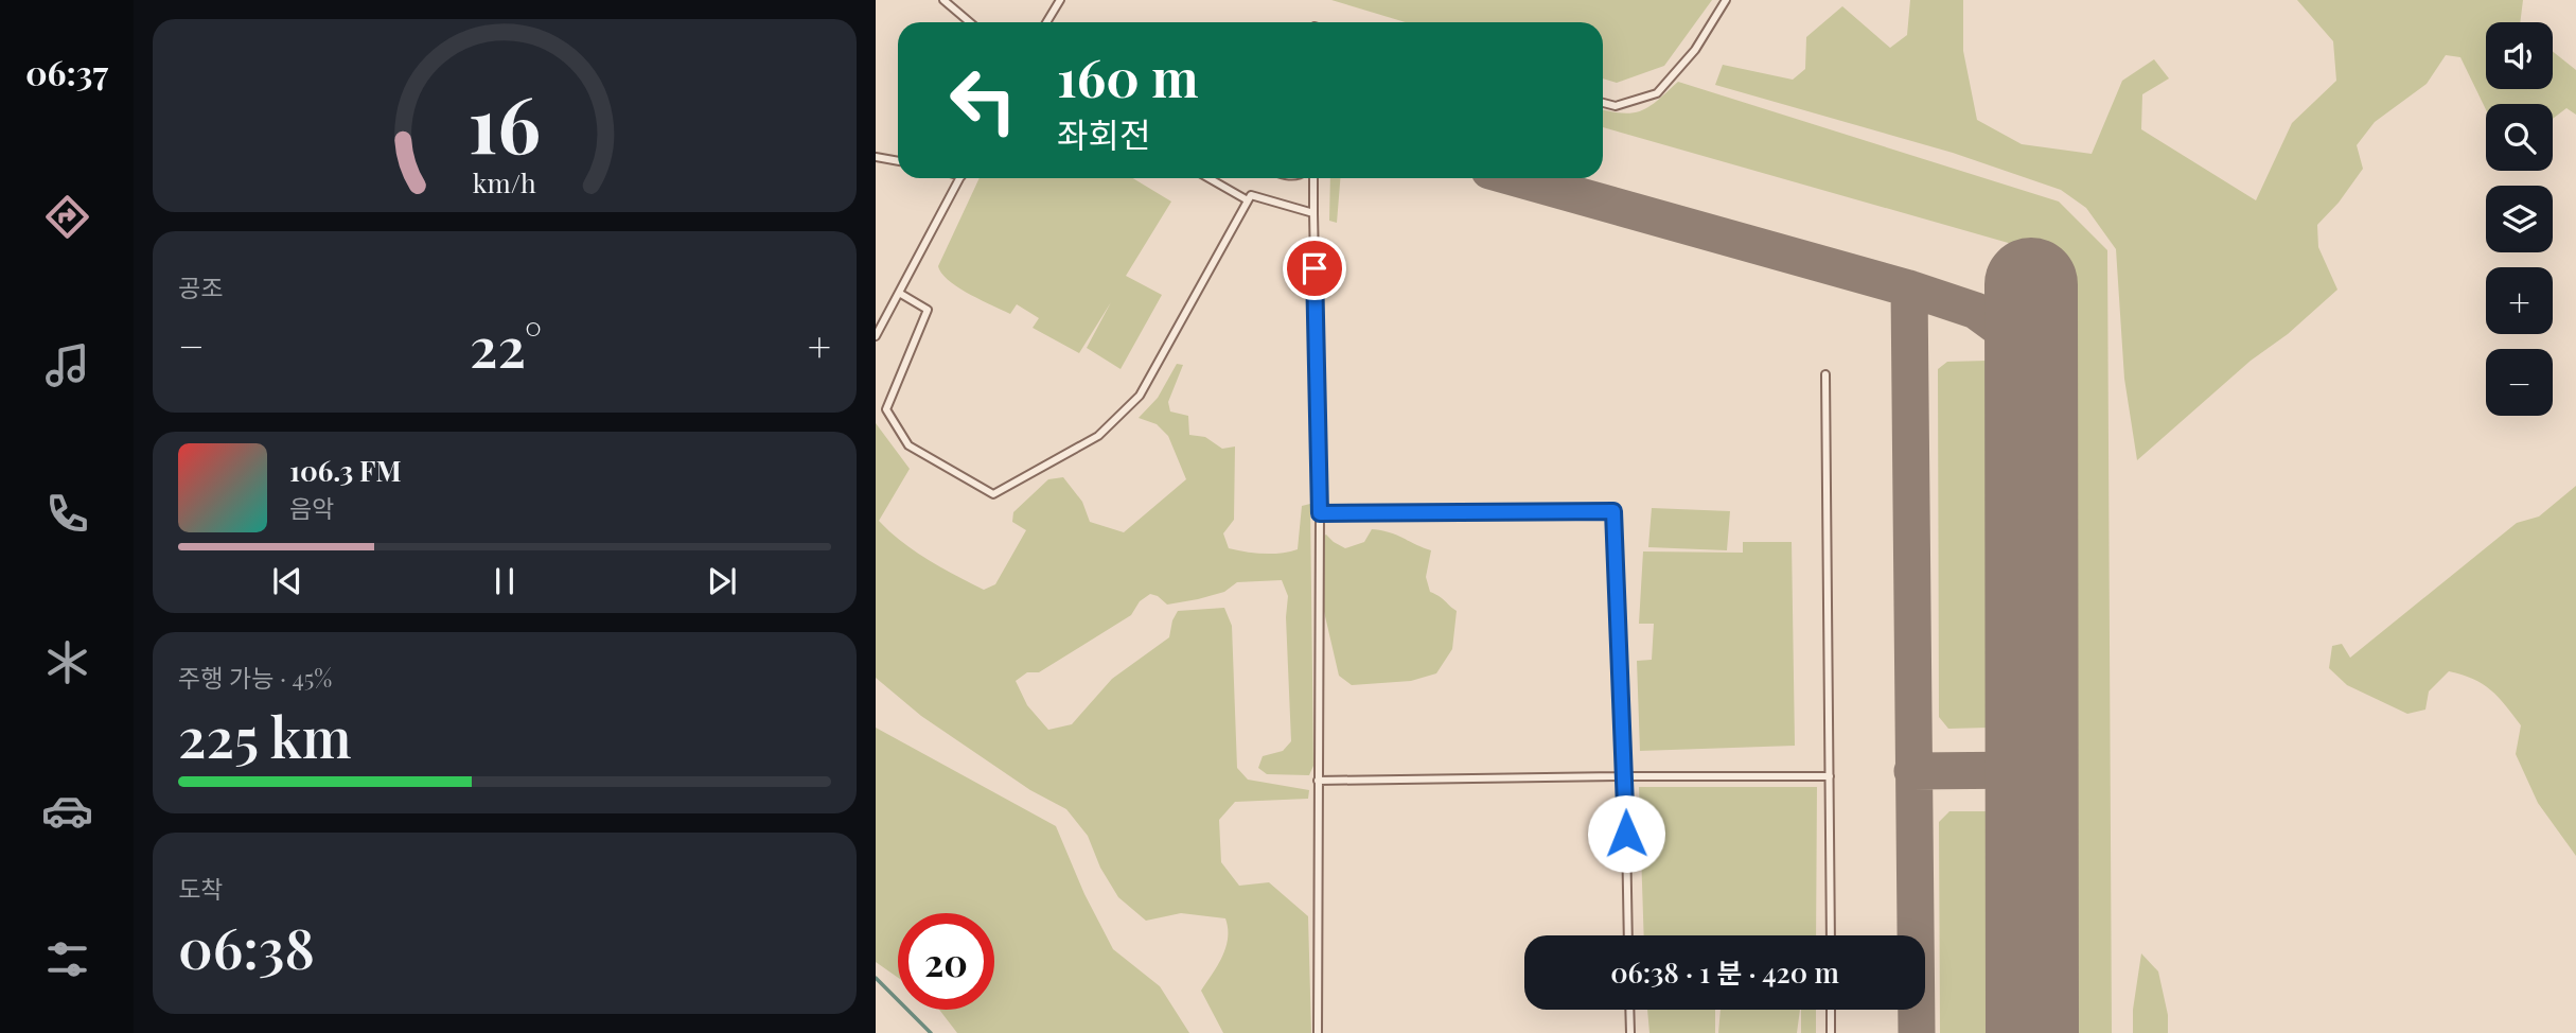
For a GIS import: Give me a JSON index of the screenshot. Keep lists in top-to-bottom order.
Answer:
{
  "page": {
    "tabs": "06:37",
    "map_buttons": ["+", "−"],
    "turn": ["160 m", "좌회전"],
    "tile": [
      "공조",
      ["주행 가능 · 45%", "225 km"],
      ["도착", "06:38"]
    ],
    "heat": ["−", "22°", "+"],
    "song": ["106.3 FM", "음악"],
    "limit": "20",
    "trip": "06:38 · 1 분 · 420 m",
    "gauge": ["16", "km/h"]
  }
}
